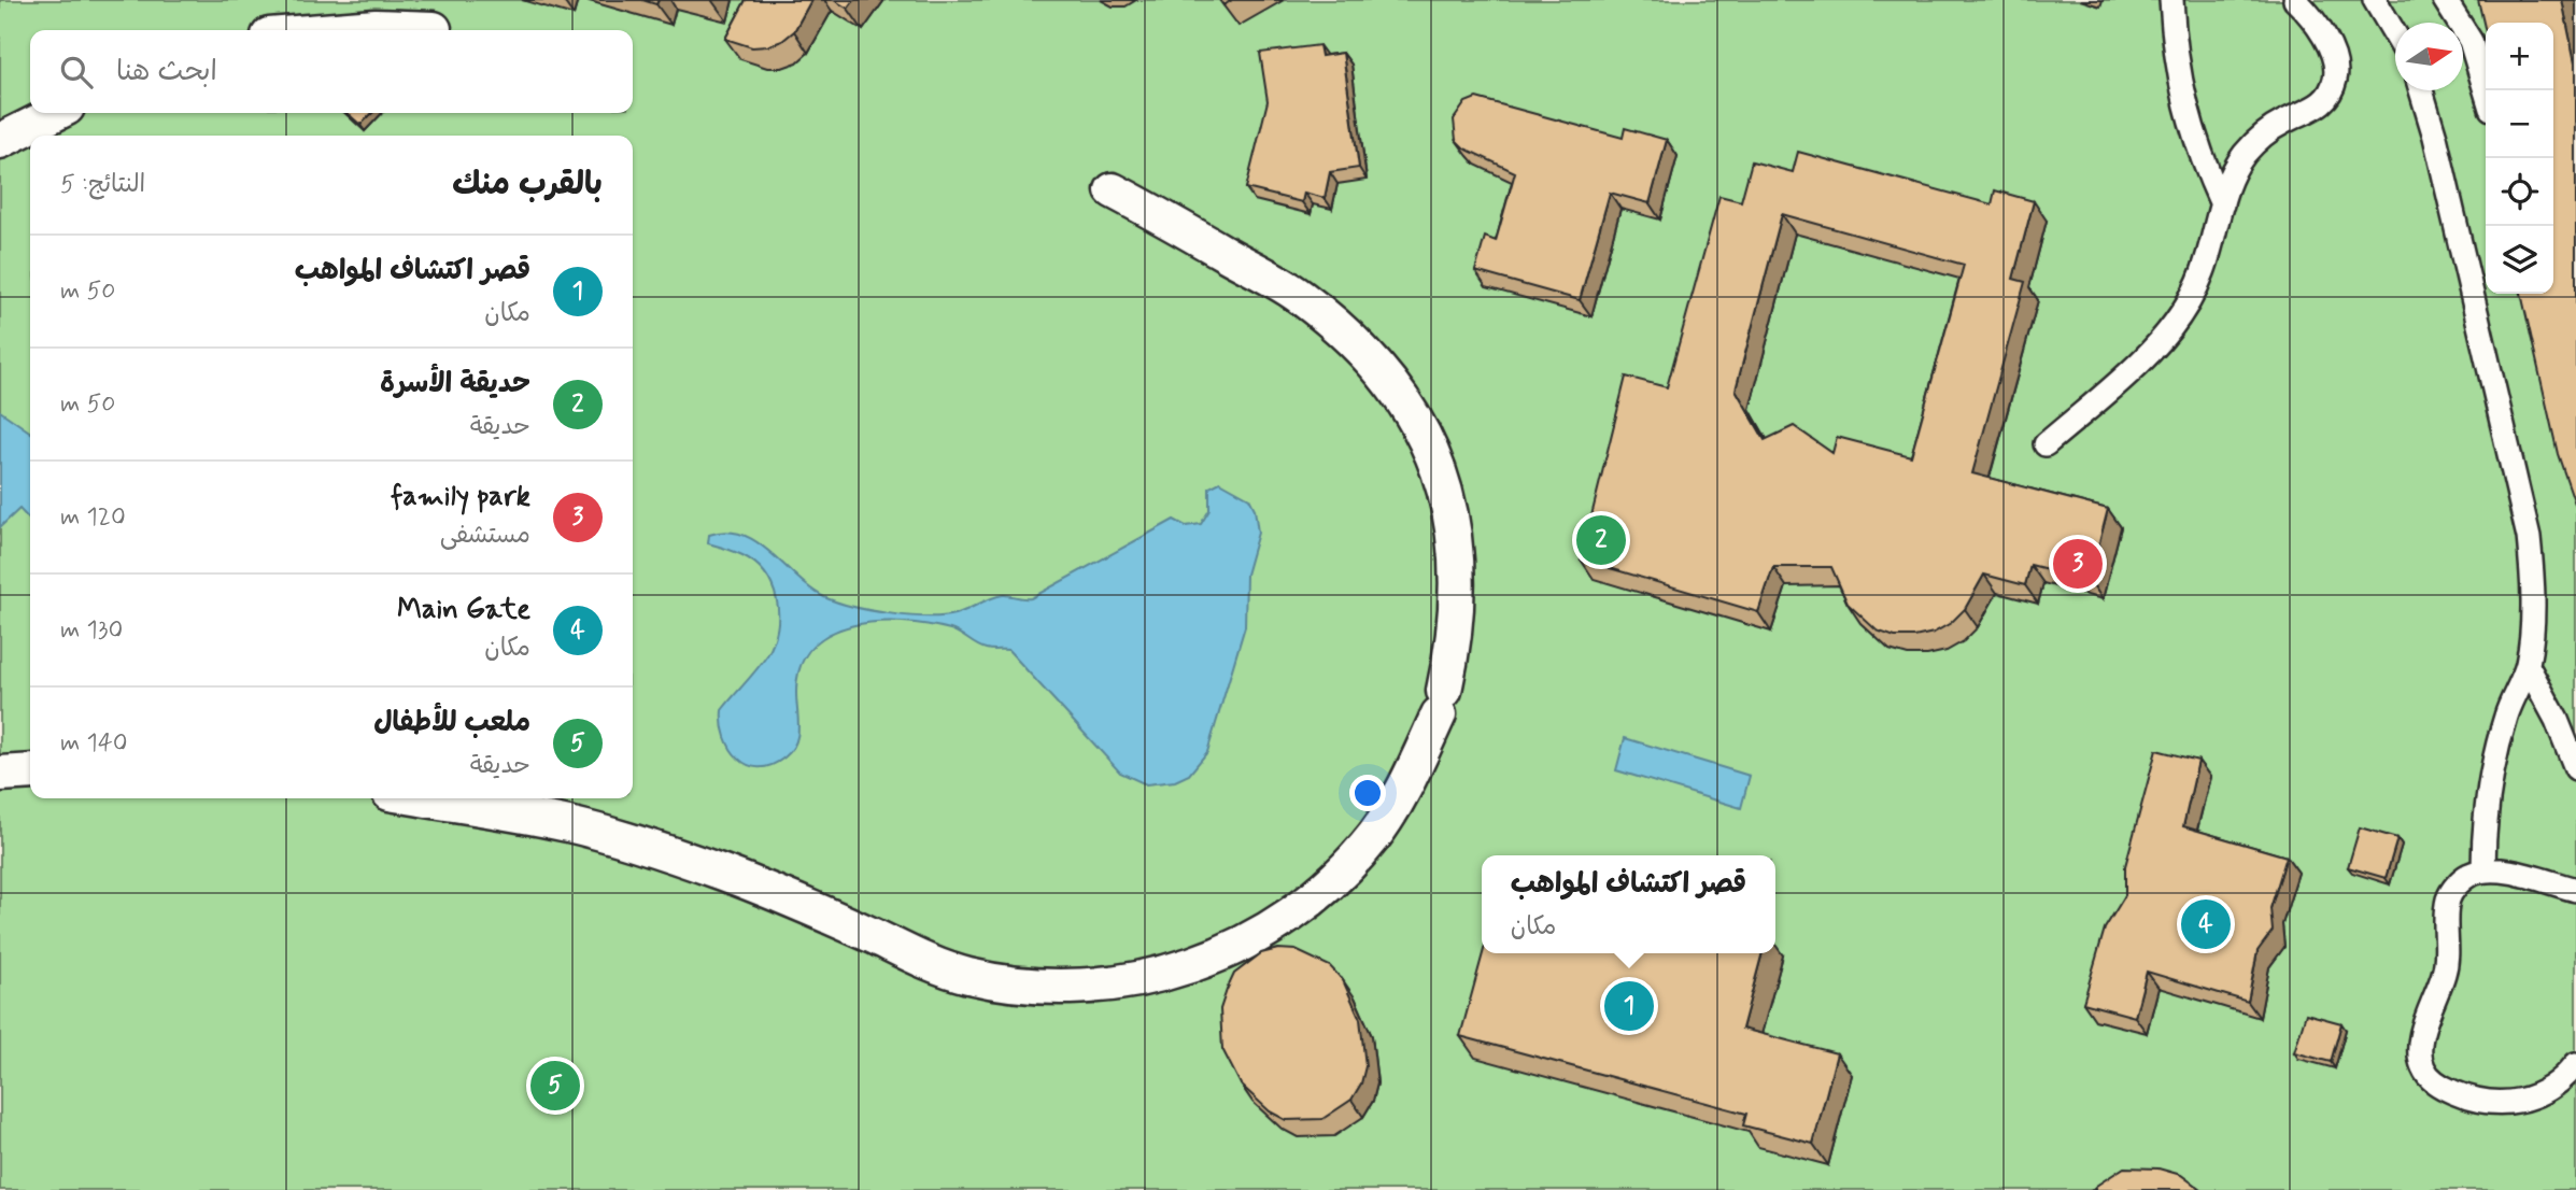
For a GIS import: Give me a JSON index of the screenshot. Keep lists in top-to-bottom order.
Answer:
{
  "north": "right",
  "page": {
    "map_buttons": ["+", "−"],
    "search": "ابحث هنا",
    "heading": ["بالقرب منك", "النتائج: 5"],
    "list": [
      {
        "mark": "1",
        "name": "قصر اكتشاف المواهب",
        "note": "مكان",
        "value": "50 m"
      },
      {
        "mark": "2",
        "name": "حديقة الأسرة",
        "note": "حديقة",
        "value": "50 m"
      },
      {
        "mark": "3",
        "name": "family park",
        "note": "مستشفى",
        "value": "120 m"
      },
      {
        "mark": "4",
        "name": "Main Gate",
        "note": "مكان",
        "value": "130 m"
      },
      {
        "mark": "5",
        "name": "ملعب للأطفال",
        "note": "حديقة",
        "value": "140 m"
      }
    ],
    "pins": [
      "2",
      "3",
      "4",
      "1",
      "5"
    ],
    "popup": ["قصر اكتشاف المواهب", "مكان"]
  }
}
